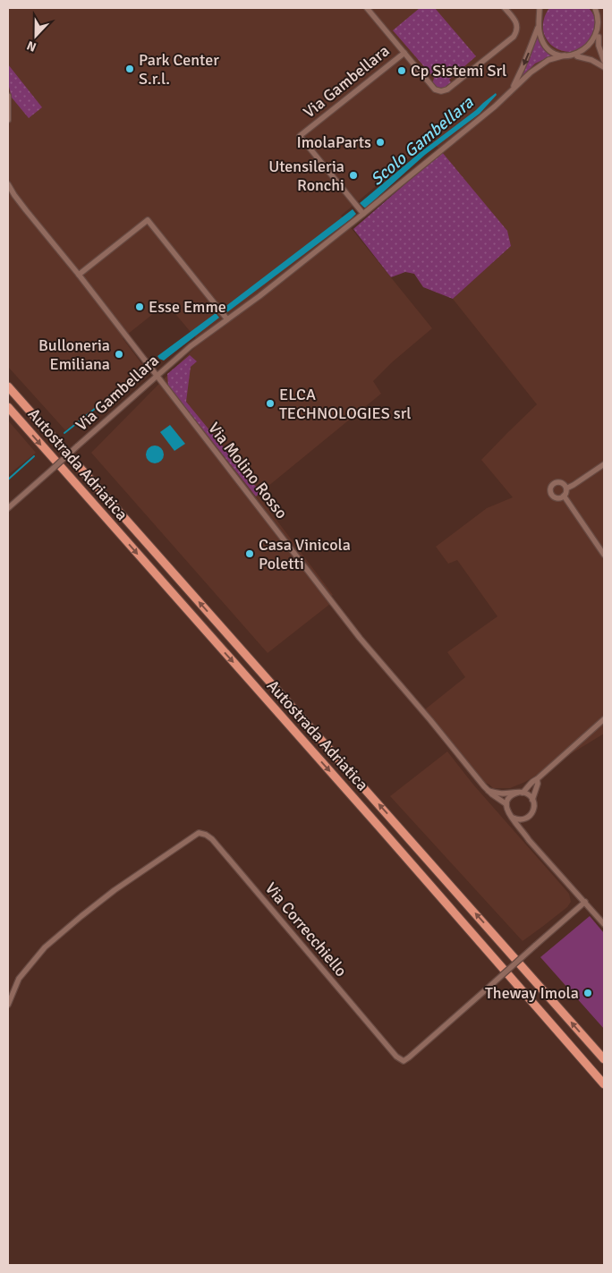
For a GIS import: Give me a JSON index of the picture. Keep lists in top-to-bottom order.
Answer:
{
  "streets": {
    "highway": ["Autostrada Adriatica"],
    "street": ["Via Gambellara", "Via Molino Rosso", "Via Correcchiello"]
  },
  "crossings": [
    ["Via Gambellara", "Via Molino Rosso"]
  ],
  "water": ["Scolo Gambellara"],
  "places": [
    "Park Center S.r.l.",
    "Cp Sistemi Srl",
    "ImolaParts",
    "Utensileria Ronchi",
    "Esse Emme",
    "Bulloneria Emiliana",
    "ELCA TECHNOLOGIES srl",
    "Casa Vinicola Poletti",
    "Theway Imola"
  ],
  "north": "bottom"
}
